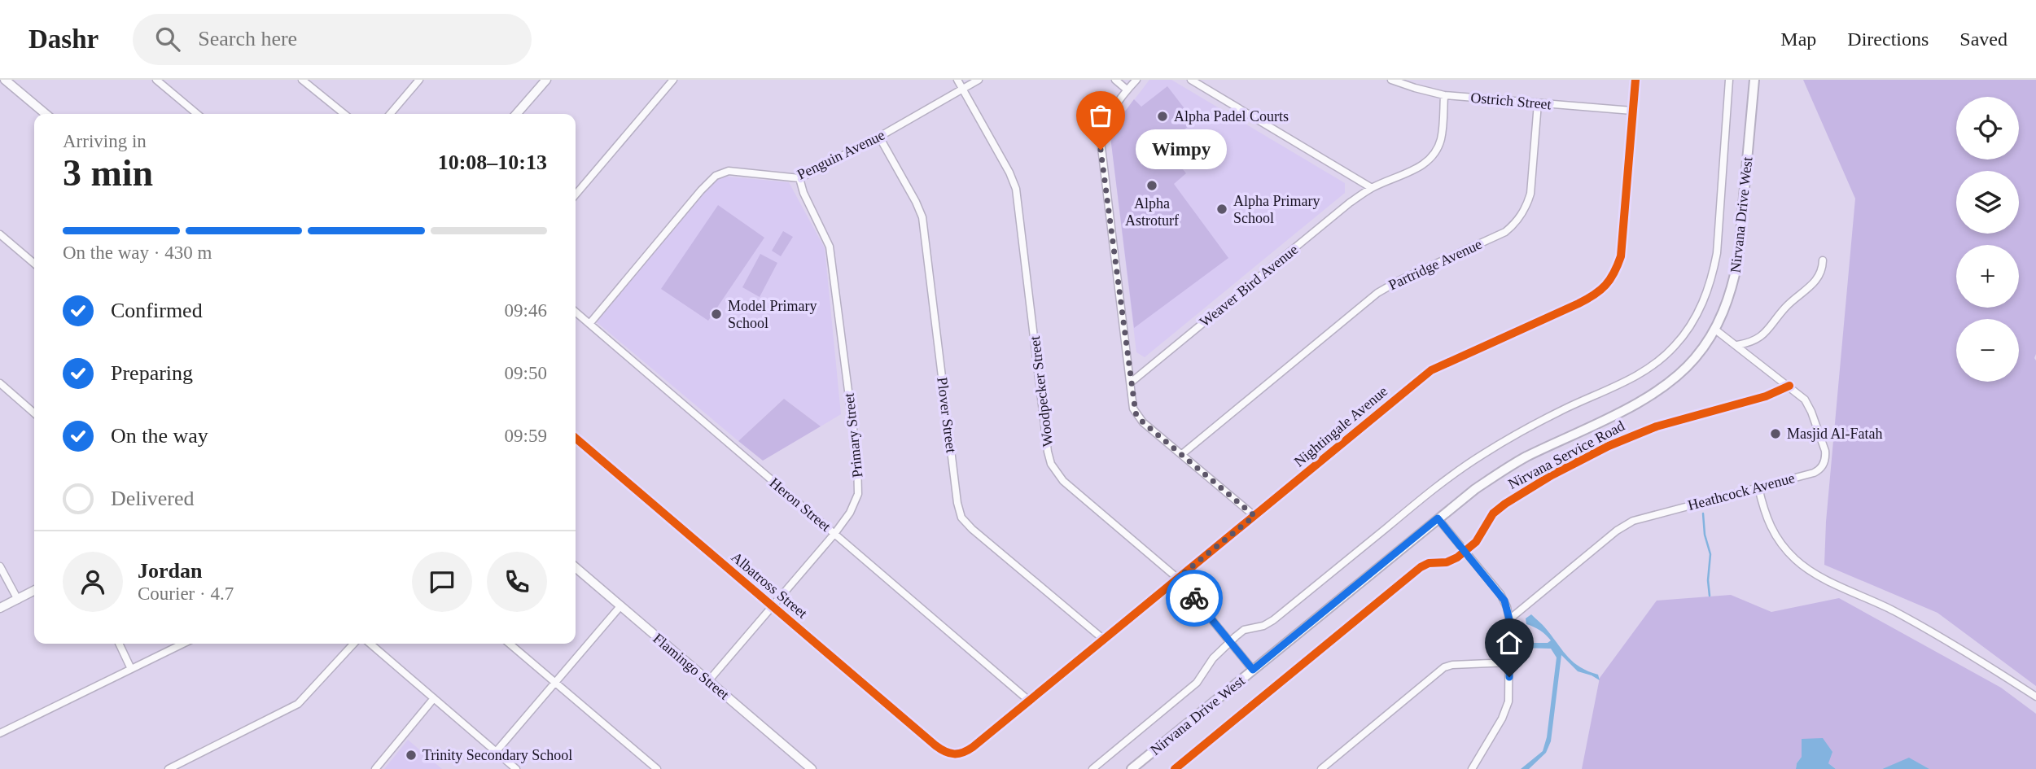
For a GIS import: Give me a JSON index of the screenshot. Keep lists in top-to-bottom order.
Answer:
{
  "streets": {
    "main road": ["Nirvana Drive West"],
    "street": [
      "Ostrich Street",
      "Penguin Avenue",
      "Partridge Avenue",
      "Weaver Bird Avenue",
      "Woodpecker Street",
      "Plover Street",
      "Nightingale Avenue",
      "Primary Street",
      "Nirvana Service Road",
      "Heathcock Avenue",
      "Heron Street",
      "Albatross Street",
      "Flamingo Street"
    ]
  },
  "crossings": [
    ["Ostrich Street", "Partridge Avenue"],
    ["Ostrich Street", "Weaver Bird Avenue"],
    ["Ostrich Street", "Nightingale Avenue"],
    ["Penguin Avenue", "Woodpecker Street"],
    ["Penguin Avenue", "Plover Street"],
    ["Penguin Avenue", "Primary Street"],
    ["Penguin Avenue", "Heron Street"],
    ["Nirvana Drive West", "Woodpecker Street"],
    ["Nirvana Drive West", "Heathcock Avenue"],
    ["Woodpecker Street", "Nightingale Avenue"],
    ["Plover Street", "Nightingale Avenue"],
    ["Nightingale Avenue", "Heron Street"],
    ["Nightingale Avenue", "Albatross Street"],
    ["Primary Street", "Heron Street"],
    ["Primary Street", "Albatross Street"],
    ["Primary Street", "Flamingo Street"],
    ["Nirvana Service Road", "Heathcock Avenue"]
  ],
  "places": [
    "Alpha Padel Courts",
    "Wimpy",
    "Alpha Astroturf",
    "Alpha Primary School",
    "Model Primary School",
    "Masjid Al-Fatah",
    "Trinity Secondary School"
  ],
  "page": {
    "header": "Dashr",
    "search": "Search here",
    "nav": ["Map", "Directions", "Saved"],
    "map_buttons": ["+", "−"],
    "heading": ["3 min", "Arriving in", "10:08–10:13"],
    "panel": ["Jordan", "Courier · 4.7"],
    "bubble": "Wimpy",
    "bar": "On the way · 430 m",
    "list": [
      ["Confirmed", "09:46"],
      ["Preparing", "09:50"],
      ["On the way", "09:59"],
      "Delivered"
    ]
  }
}
